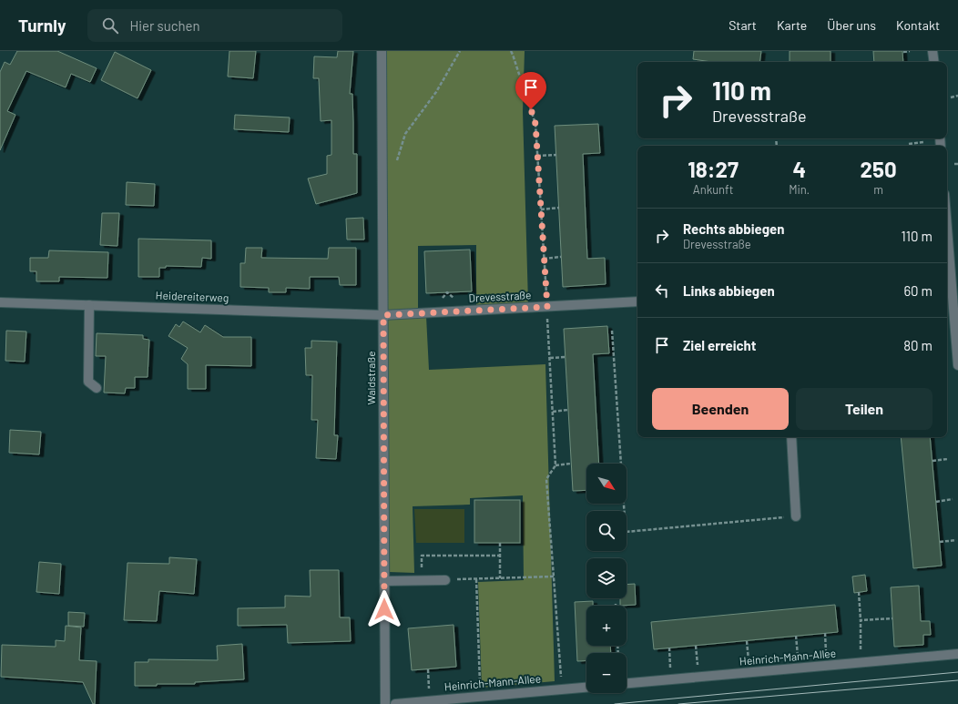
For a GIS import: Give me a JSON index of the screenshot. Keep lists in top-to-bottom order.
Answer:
{
  "streets": {
    "street": [
      "Heidereiterweg",
      "Drevesstraße",
      "Waldstraße",
      "Heinrich-Mann-Allee"
    ]
  },
  "crossings": [
    ["Heidereiterweg", "Drevesstraße"],
    ["Heidereiterweg", "Waldstraße"],
    ["Drevesstraße", "Waldstraße"]
  ],
  "north": "bottom right",
  "page": {
    "header": "Turnly",
    "search": "Hier suchen",
    "nav": [
      "Start",
      "Karte",
      "Über uns",
      "Kontakt"
    ],
    "turn": ["110 m", "Drevesstraße"],
    "eta": [
      "18:27",
      "Ankunft",
      "4",
      "Min.",
      "250",
      "m"
    ],
    "list": [
      {
        "name": "Rechts abbiegen",
        "note": "Drevesstraße",
        "value": "110 m"
      },
      {
        "name": "Links abbiegen",
        "value": "60 m"
      },
      {
        "name": "Ziel erreicht",
        "value": "80 m"
      }
    ],
    "buttons": ["Beenden", "Teilen"],
    "map_buttons": ["+", "−"]
  }
}
